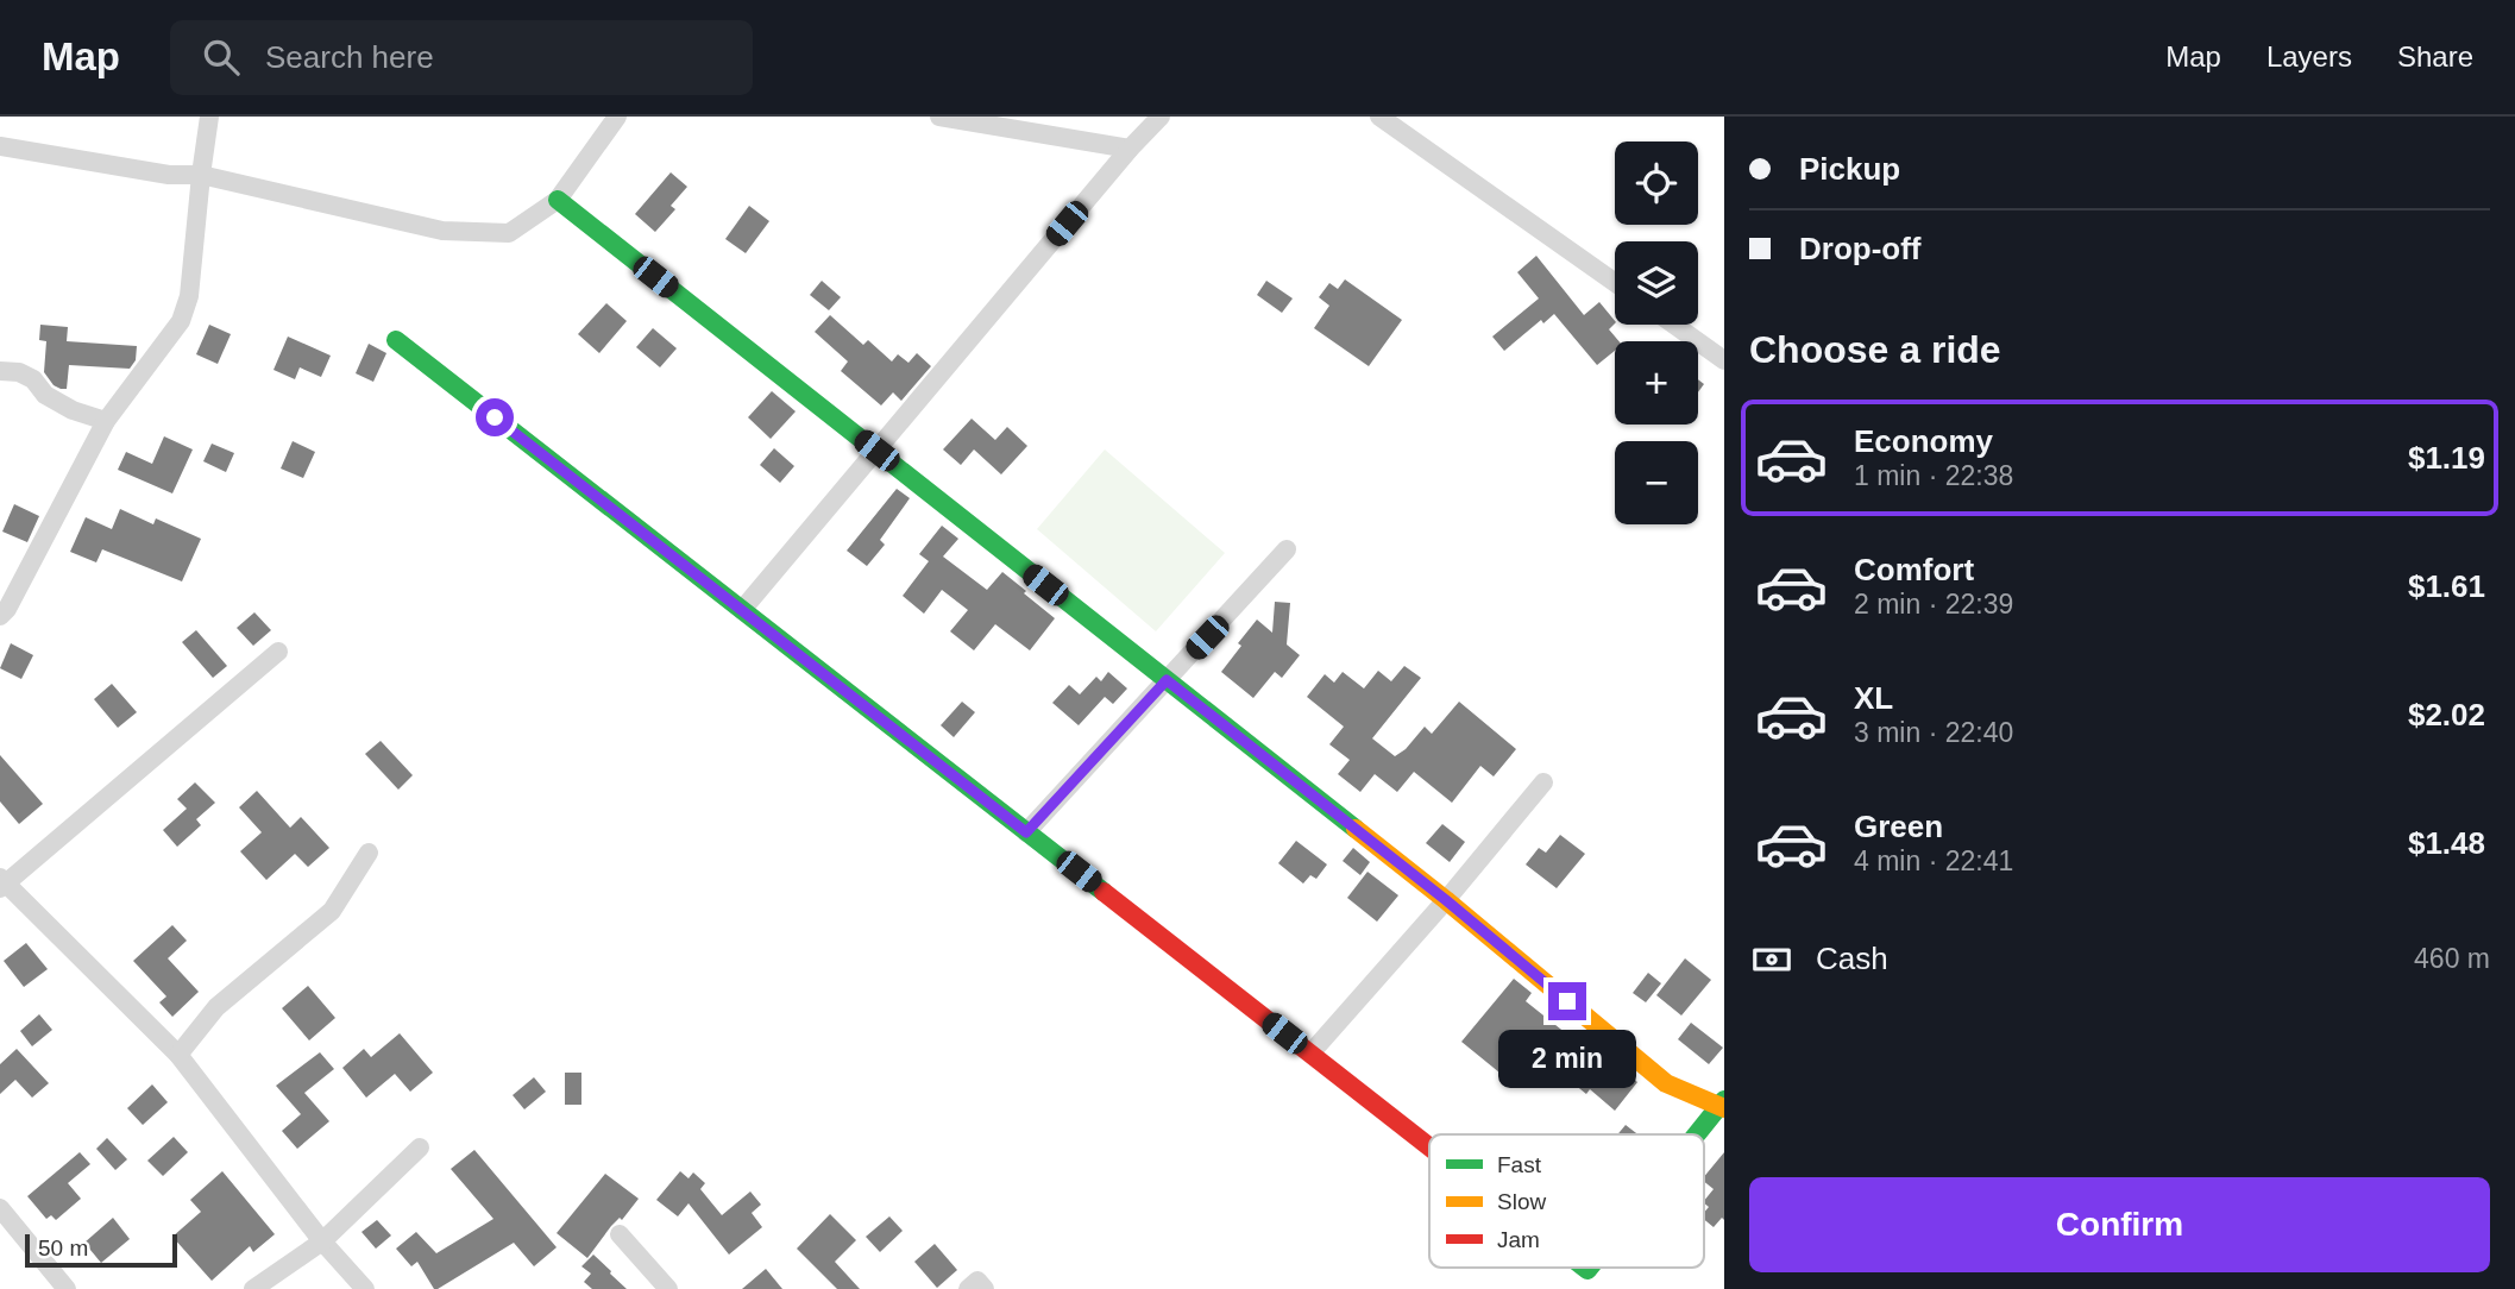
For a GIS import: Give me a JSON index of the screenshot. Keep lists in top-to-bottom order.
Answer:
{
  "legend": ["Fast", "Slow", "Jam"],
  "scale_bar": "50 m",
  "page": {
    "header": "Map",
    "search": "Search here",
    "nav": ["Map", "Layers", "Share"],
    "banner": ["Pickup", "Drop-off"],
    "map_buttons": ["+", "−"],
    "heading": "Choose a ride",
    "list": [
      {
        "name": "Economy",
        "note": "1 min · 22:38",
        "value": "$1.19"
      },
      {
        "name": "Comfort",
        "note": "2 min · 22:39",
        "value": "$1.61"
      },
      {
        "name": "XL",
        "note": "3 min · 22:40",
        "value": "$2.02"
      },
      {
        "name": "Green",
        "note": "4 min · 22:41",
        "value": "$1.48"
      }
    ],
    "pay": ["Cash", "460 m"],
    "bubble": "2 min",
    "buttons": "Confirm",
    "scale": "50 m"
  }
}
